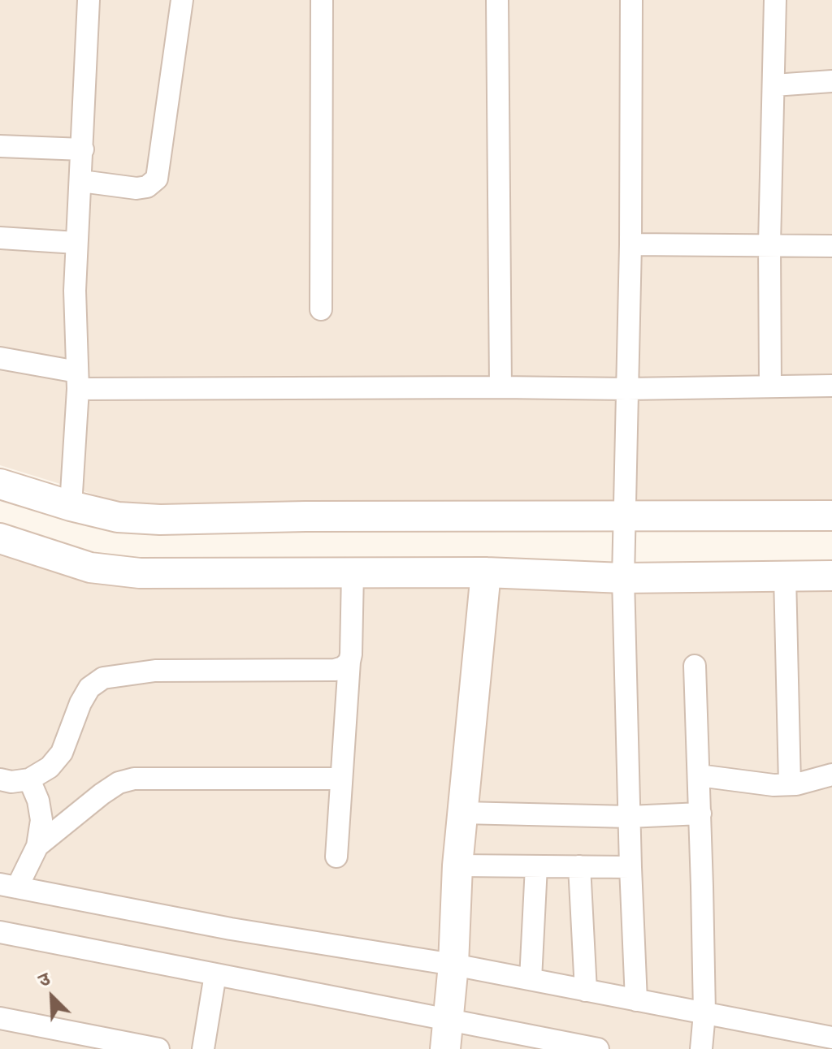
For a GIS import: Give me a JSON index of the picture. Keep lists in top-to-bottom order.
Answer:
{
  "north": "top left"
}
